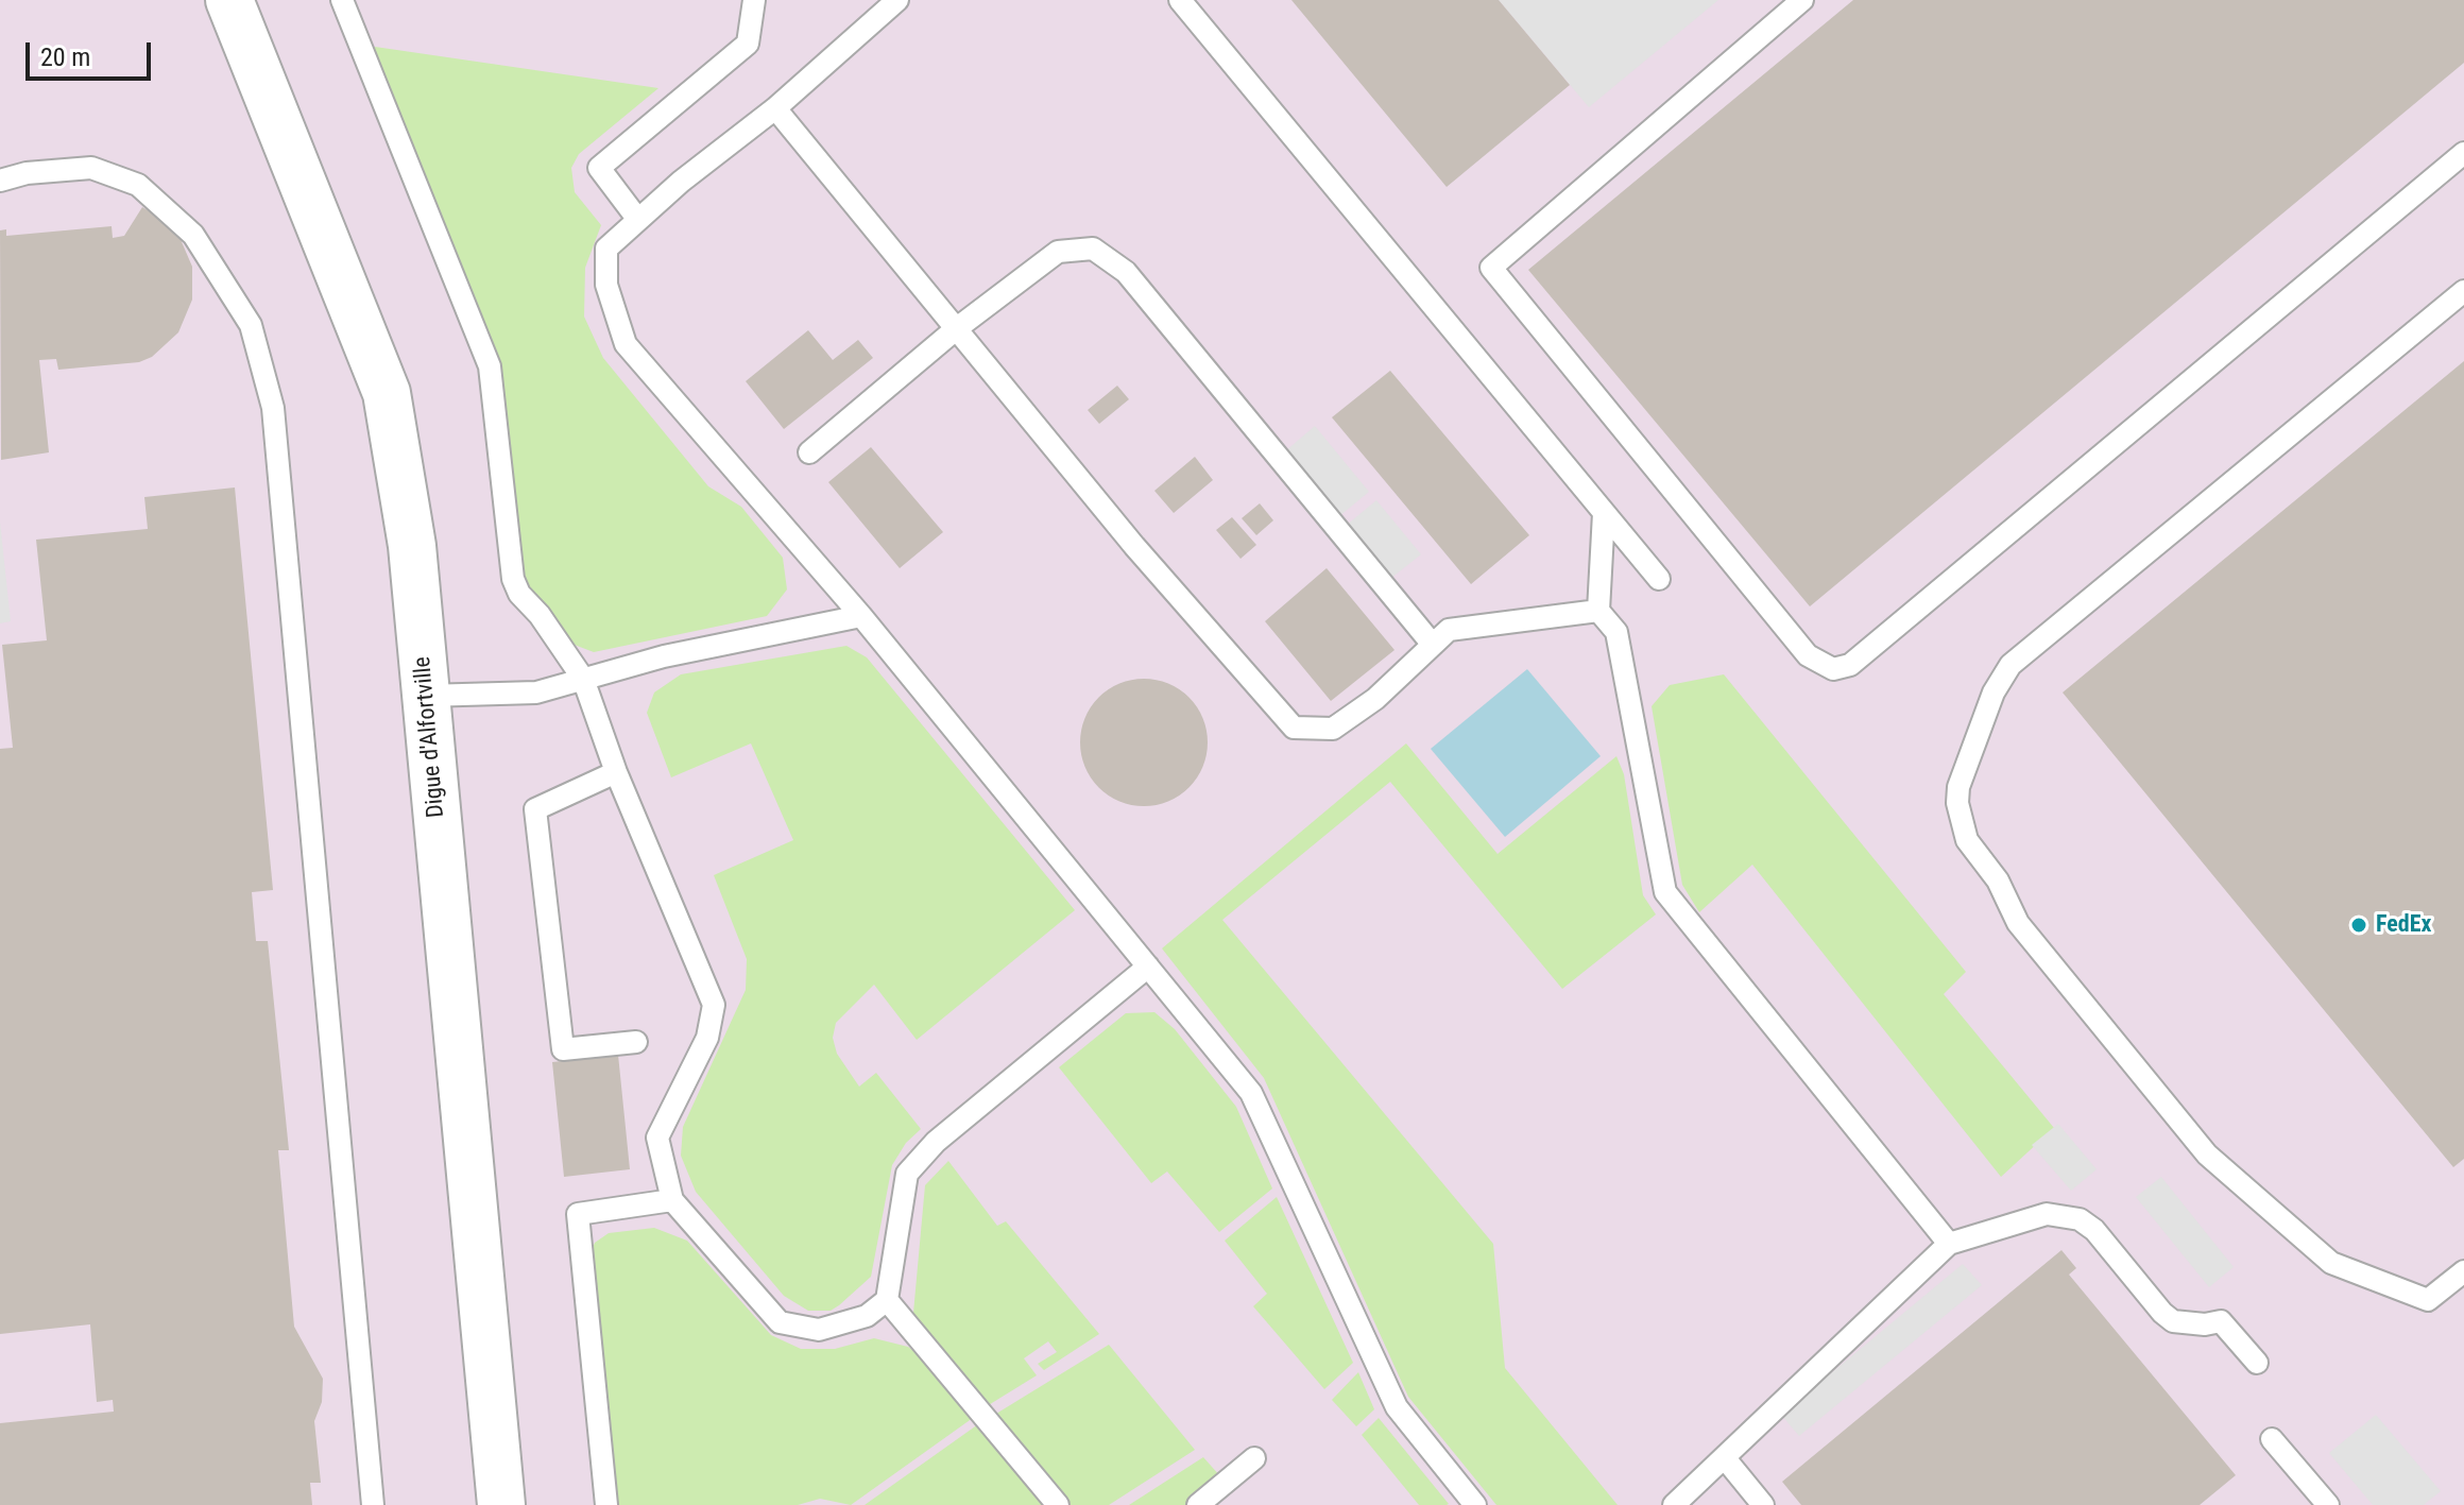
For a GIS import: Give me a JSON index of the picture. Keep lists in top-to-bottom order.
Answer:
{
  "streets": {
    "street": ["Digue d'Alfortville"]
  },
  "places": ["FedEx"],
  "scale_bar": "20 m"
}
